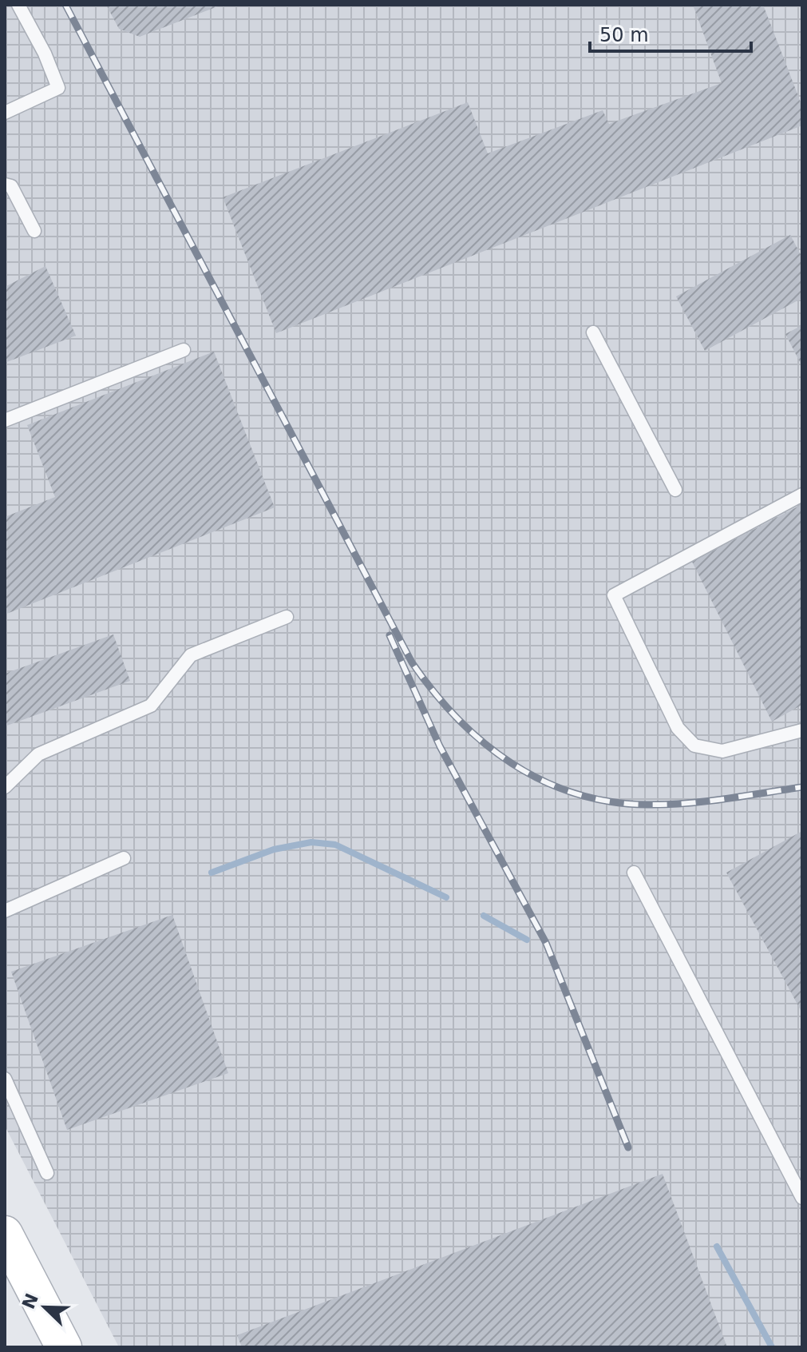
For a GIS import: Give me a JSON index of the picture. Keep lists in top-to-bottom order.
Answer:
{
  "scale_bar": "50 m",
  "north": "top left"
}
